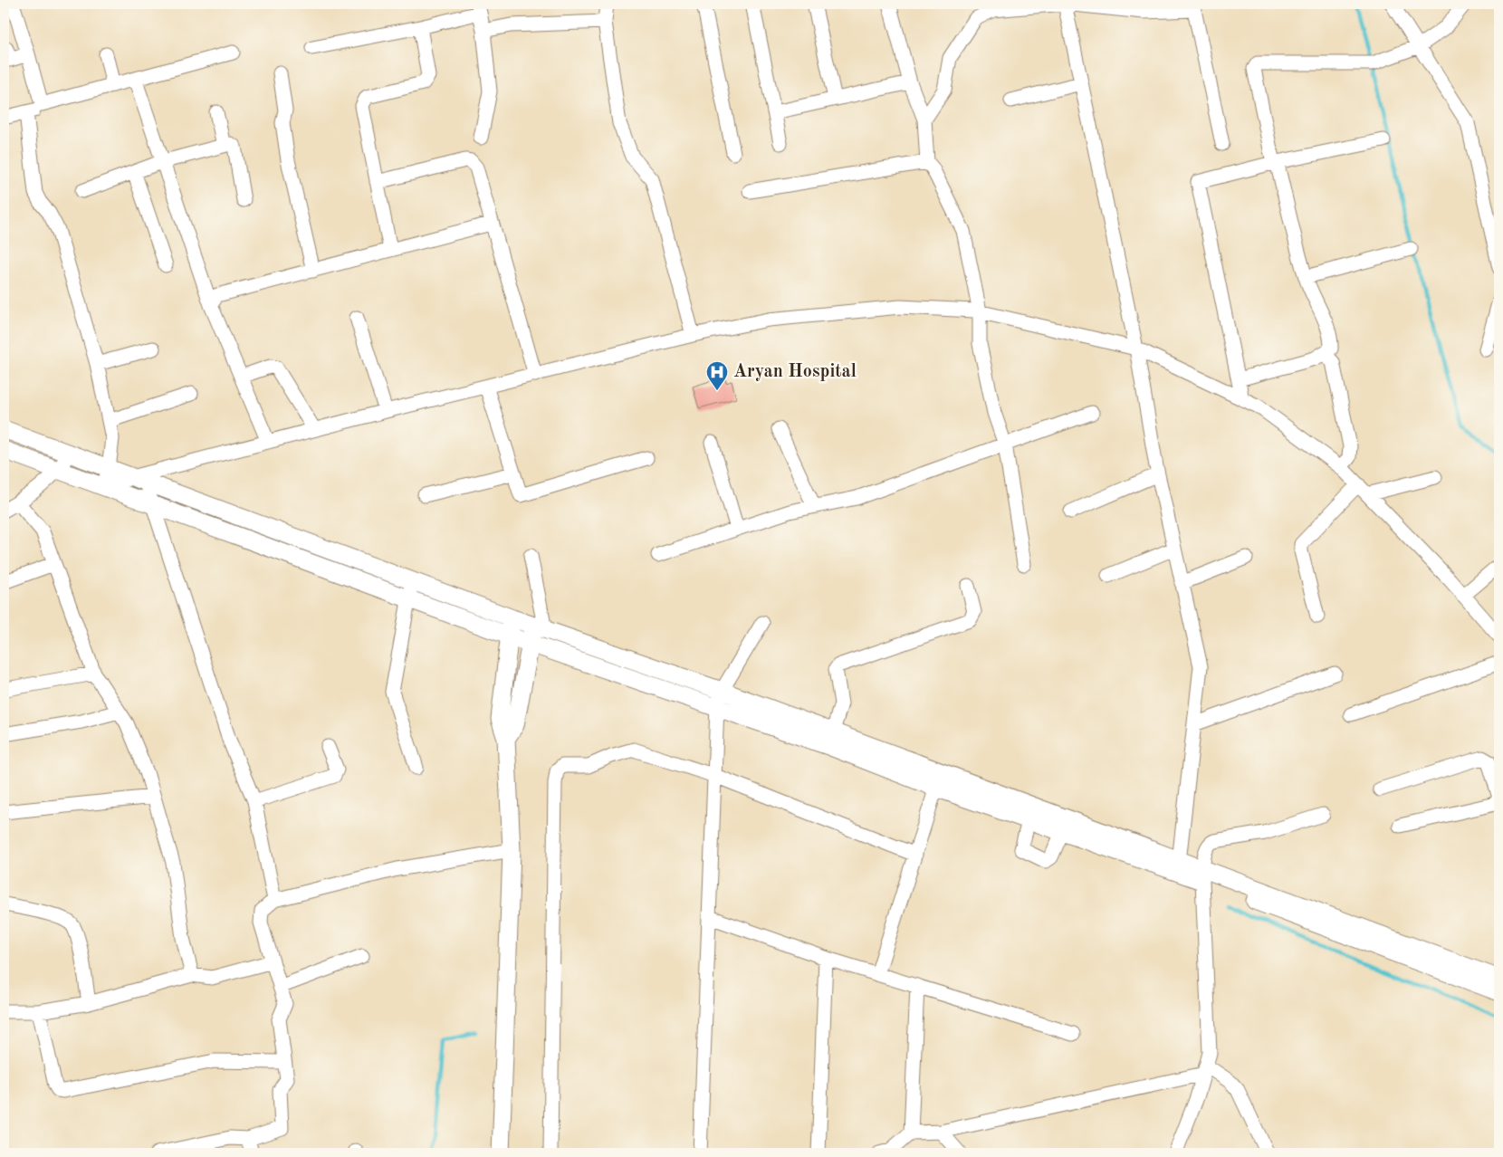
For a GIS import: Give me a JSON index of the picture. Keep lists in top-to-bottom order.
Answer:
{
  "places": {
    "hospital": ["Aryan Hospital"]
  }
}
